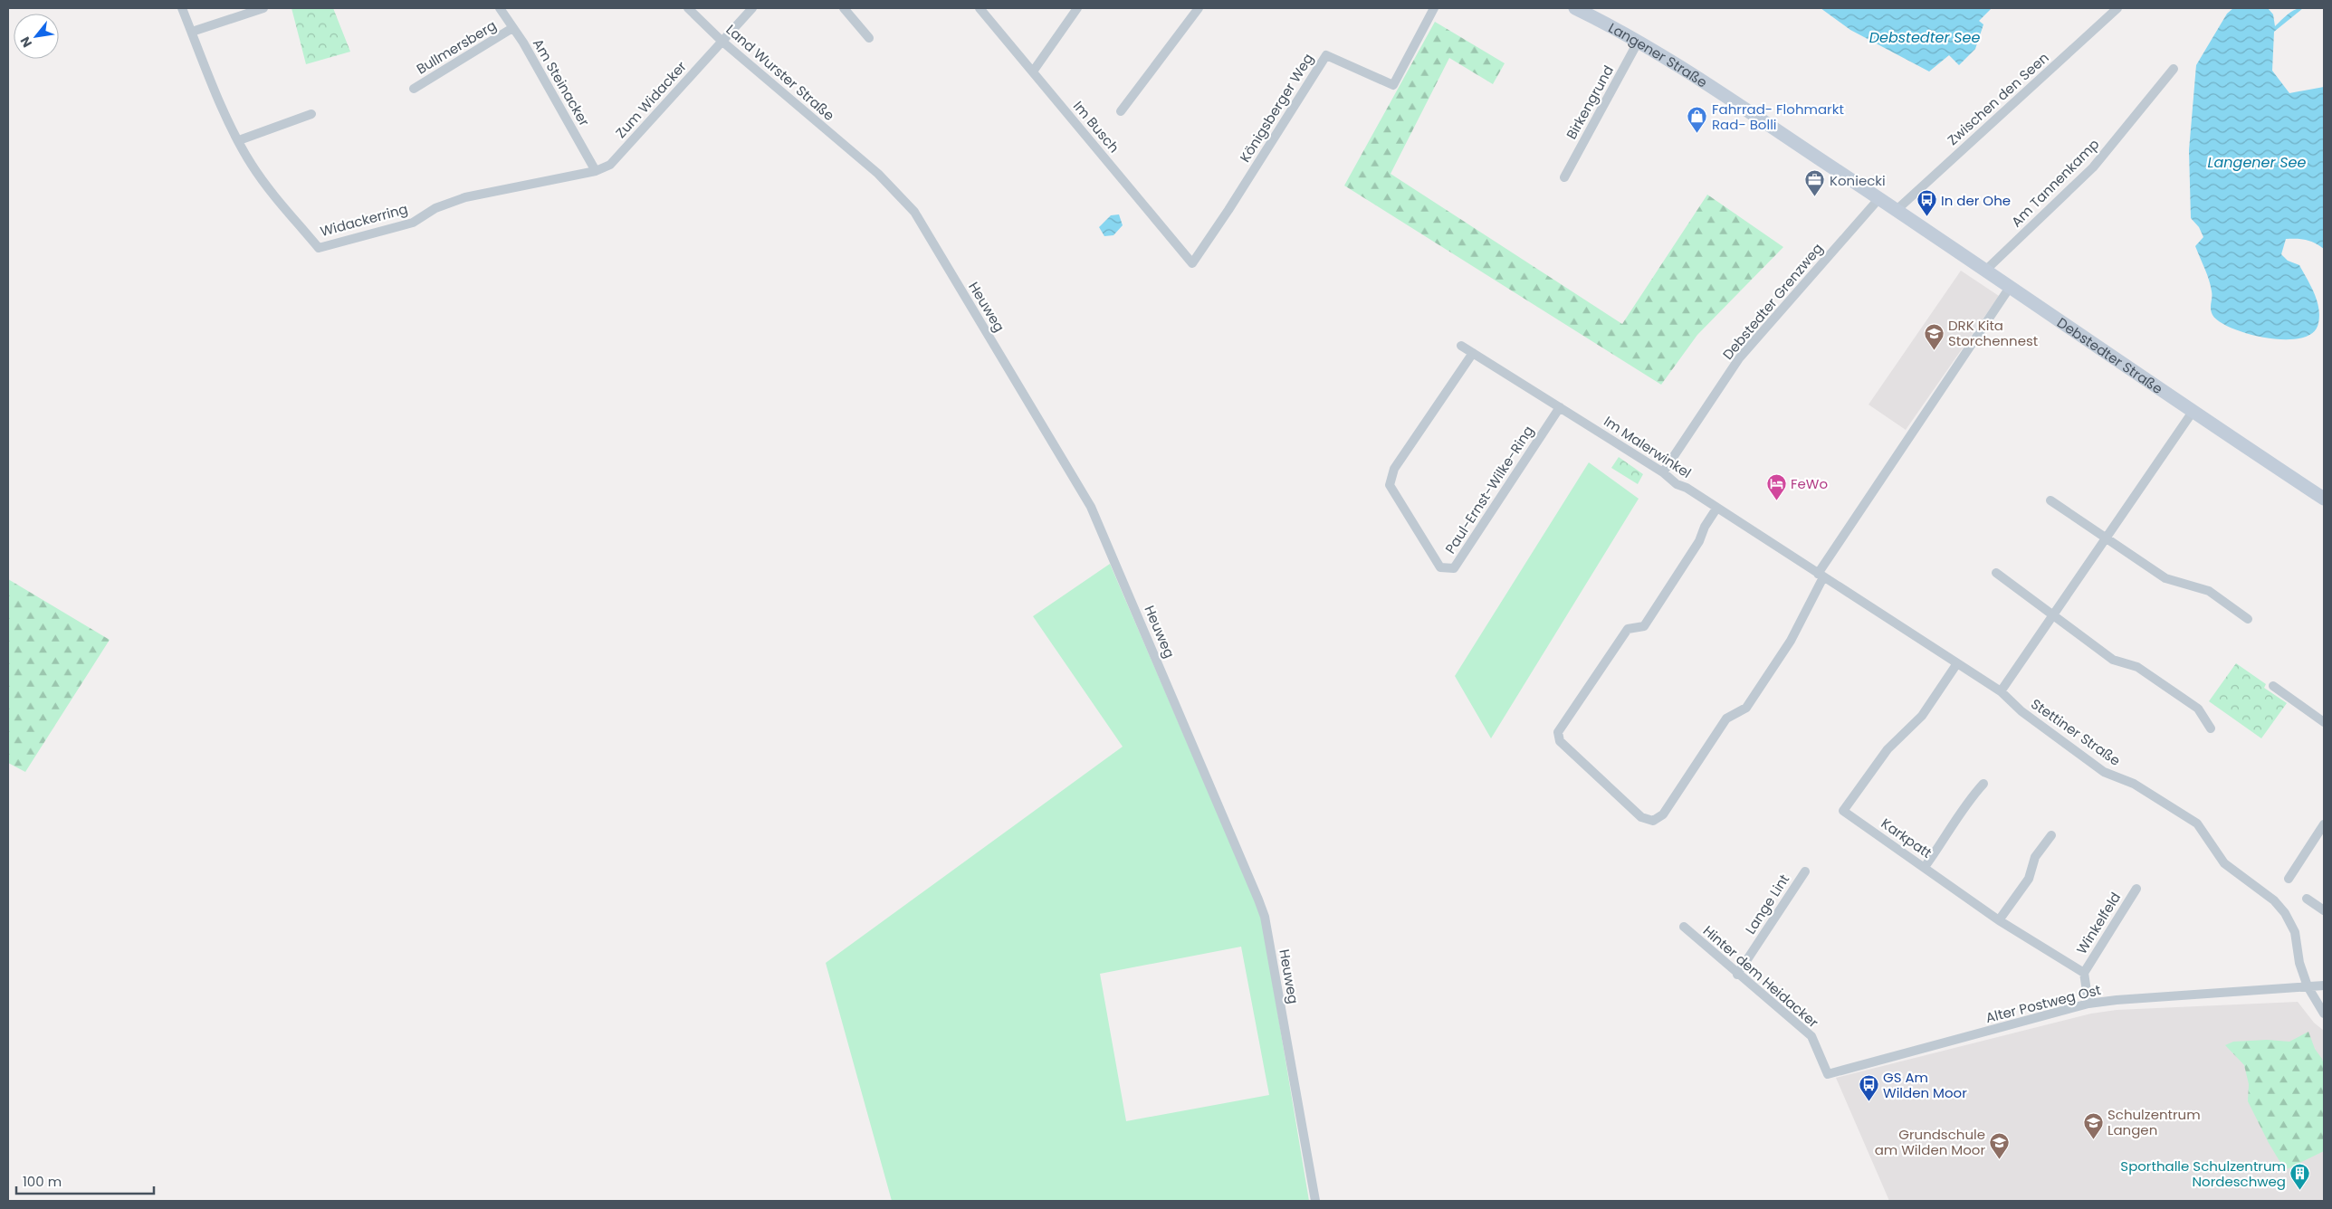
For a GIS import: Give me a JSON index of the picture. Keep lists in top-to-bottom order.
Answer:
{
  "streets": {
    "main road": ["Langener Straße", "Debstedter Straße"],
    "street": [
      "Bullmersberg",
      "Land Wurster Straße",
      "Am Steinacker",
      "Zwischen den Seen",
      "Zum Widacker",
      "Birkengrund",
      "Königsberger Weg",
      "Im Busch",
      "Am Tannenkamp",
      "Widackerring",
      "Debstedter Grenzweg",
      "Heuweg",
      "Im Malerwinkel",
      "Paul-Ernst-Wilke-Ring",
      "Stettiner Straße",
      "Karkpatt",
      "Lange Lint",
      "Winkelfeld",
      "Hinter dem Heidacker",
      "Alter Postweg Ost"
    ]
  },
  "crossings": [
    ["Bullmersberg", "Am Steinacker"],
    ["Langener Straße", "Zwischen den Seen"],
    ["Langener Straße", "Birkengrund"],
    ["Langener Straße", "Debstedter Grenzweg"],
    ["Langener Straße", "Debstedter Straße"],
    ["Land Wurster Straße", "Zum Widacker"],
    ["Land Wurster Straße", "Heuweg"],
    ["Am Steinacker", "Zum Widacker"],
    ["Am Steinacker", "Widackerring"],
    ["Zwischen den Seen", "Debstedter Straße"],
    ["Zum Widacker", "Widackerring"],
    ["Königsberger Weg", "Im Busch"],
    ["Am Tannenkamp", "Debstedter Straße"],
    ["Debstedter Grenzweg", "Im Malerwinkel"],
    ["Im Malerwinkel", "Paul-Ernst-Wilke-Ring"],
    ["Im Malerwinkel", "Stettiner Straße"],
    ["Stettiner Straße", "Karkpatt"],
    ["Stettiner Straße", "Alter Postweg Ost"],
    ["Karkpatt", "Winkelfeld"],
    ["Lange Lint", "Hinter dem Heidacker"],
    ["Hinter dem Heidacker", "Alter Postweg Ost"]
  ],
  "water": ["Debstedter See", "Langener See"],
  "places": {
    "shop": ["Fahrrad- Flohmarkt Rad- Bolli"],
    "office": ["Koniecki"],
    "bus stop": ["In der Ohe", "GS Am Wilden Moor"],
    "school or university": ["DRK Kita Storchennest", "Schulzentrum Langen", "Grundschule am Wilden Moor"],
    "hotel": ["FeWo"],
    "building": ["Sporthalle Schulzentrum Nordeschweg"]
  },
  "scale_bar": "100 m",
  "north": "bottom left"
}
